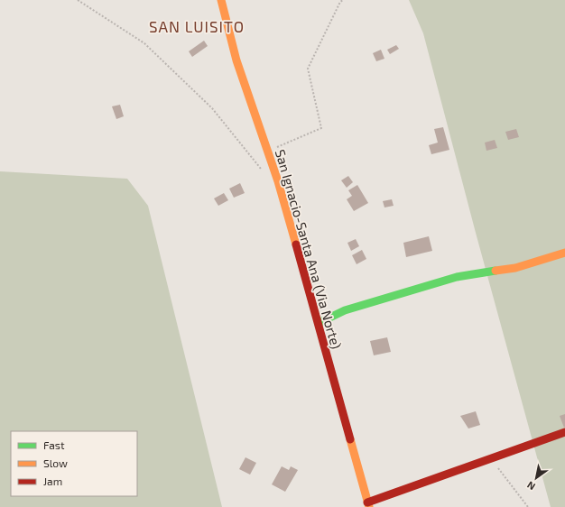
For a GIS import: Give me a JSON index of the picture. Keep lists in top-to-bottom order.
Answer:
{
  "streets": {
    "main road": ["San Ignacio-Santa Ana (Via Norte)"]
  },
  "districts": ["SAN LUISITO"],
  "legend": ["Fast", "Slow", "Jam"],
  "north": "bottom left"
}
